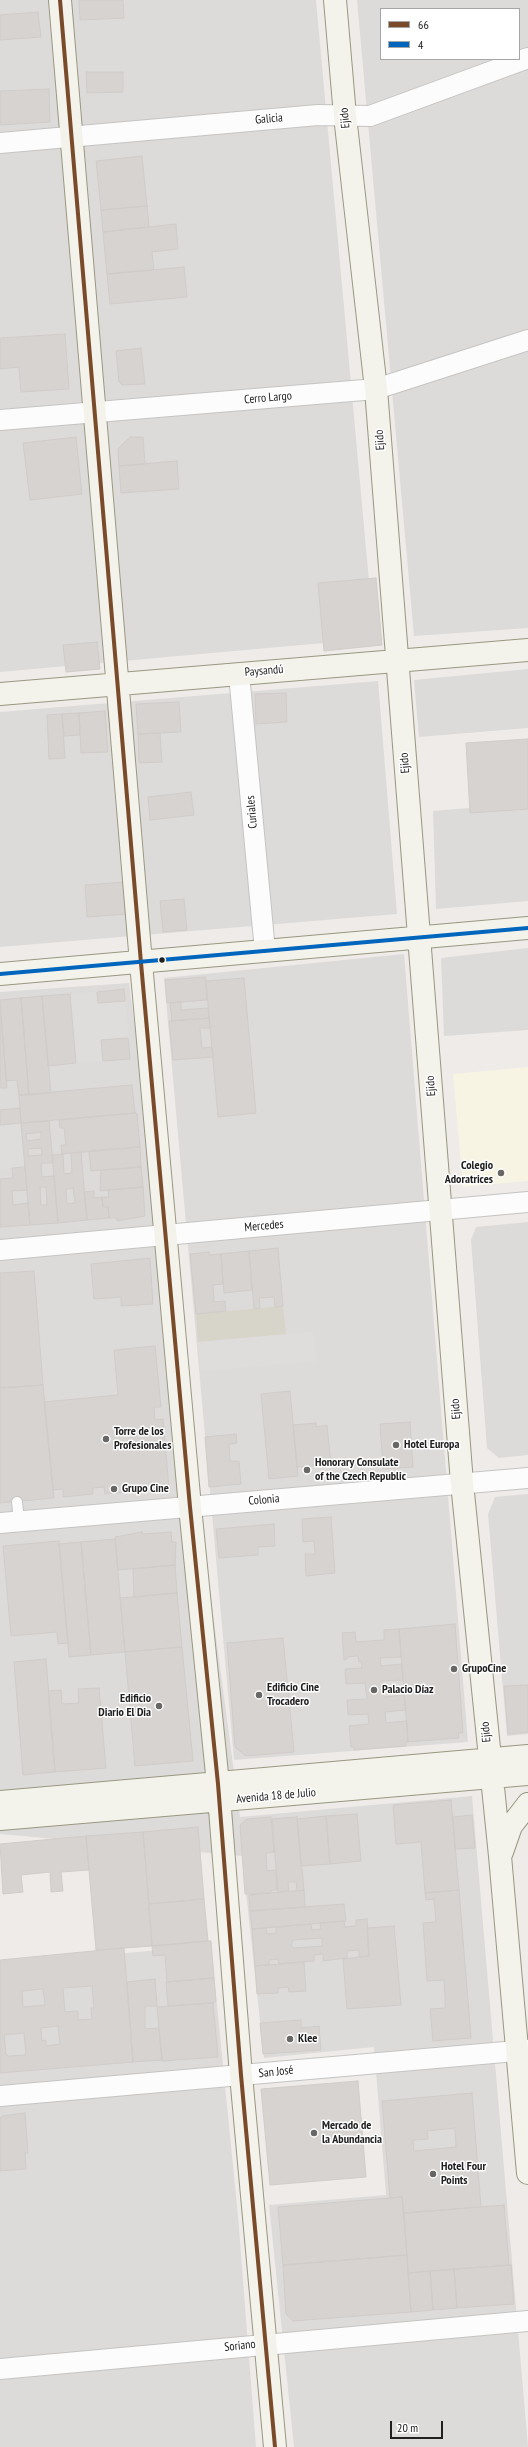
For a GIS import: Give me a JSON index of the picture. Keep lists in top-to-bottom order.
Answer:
{
  "streets": {
    "street": [
      "Ejido",
      "Galicia",
      "Cerro Largo",
      "Paysandú",
      "Curiales",
      "Mercedes",
      "Colonia",
      "Avenida 18 de Julio",
      "San José",
      "Soriano"
    ]
  },
  "crossings": [
    ["Ejido", "Galicia"],
    ["Ejido", "Cerro Largo"],
    ["Ejido", "Paysandú"],
    ["Ejido", "Mercedes"],
    ["Ejido", "Colonia"],
    ["Ejido", "Avenida 18 de Julio"],
    ["Ejido", "San José"],
    ["Paysandú", "Curiales"]
  ],
  "places": [
    "Colegio Adoratrices",
    "Torre de los Profesionales",
    "Hotel Europa",
    "Honorary Consulate of the Czech Republic",
    "Grupo Cine",
    "GrupoCine",
    "Palacio Díaz",
    "Edificio Cine Trocadero",
    "Edificio Diario El Dia",
    "Klee",
    "Mercado de la Abundancia",
    "Hotel Four Points"
  ],
  "lines": ["transit line 66", "transit line 4"],
  "legend": ["66", "4"],
  "scale_bar": "20 m"
}
